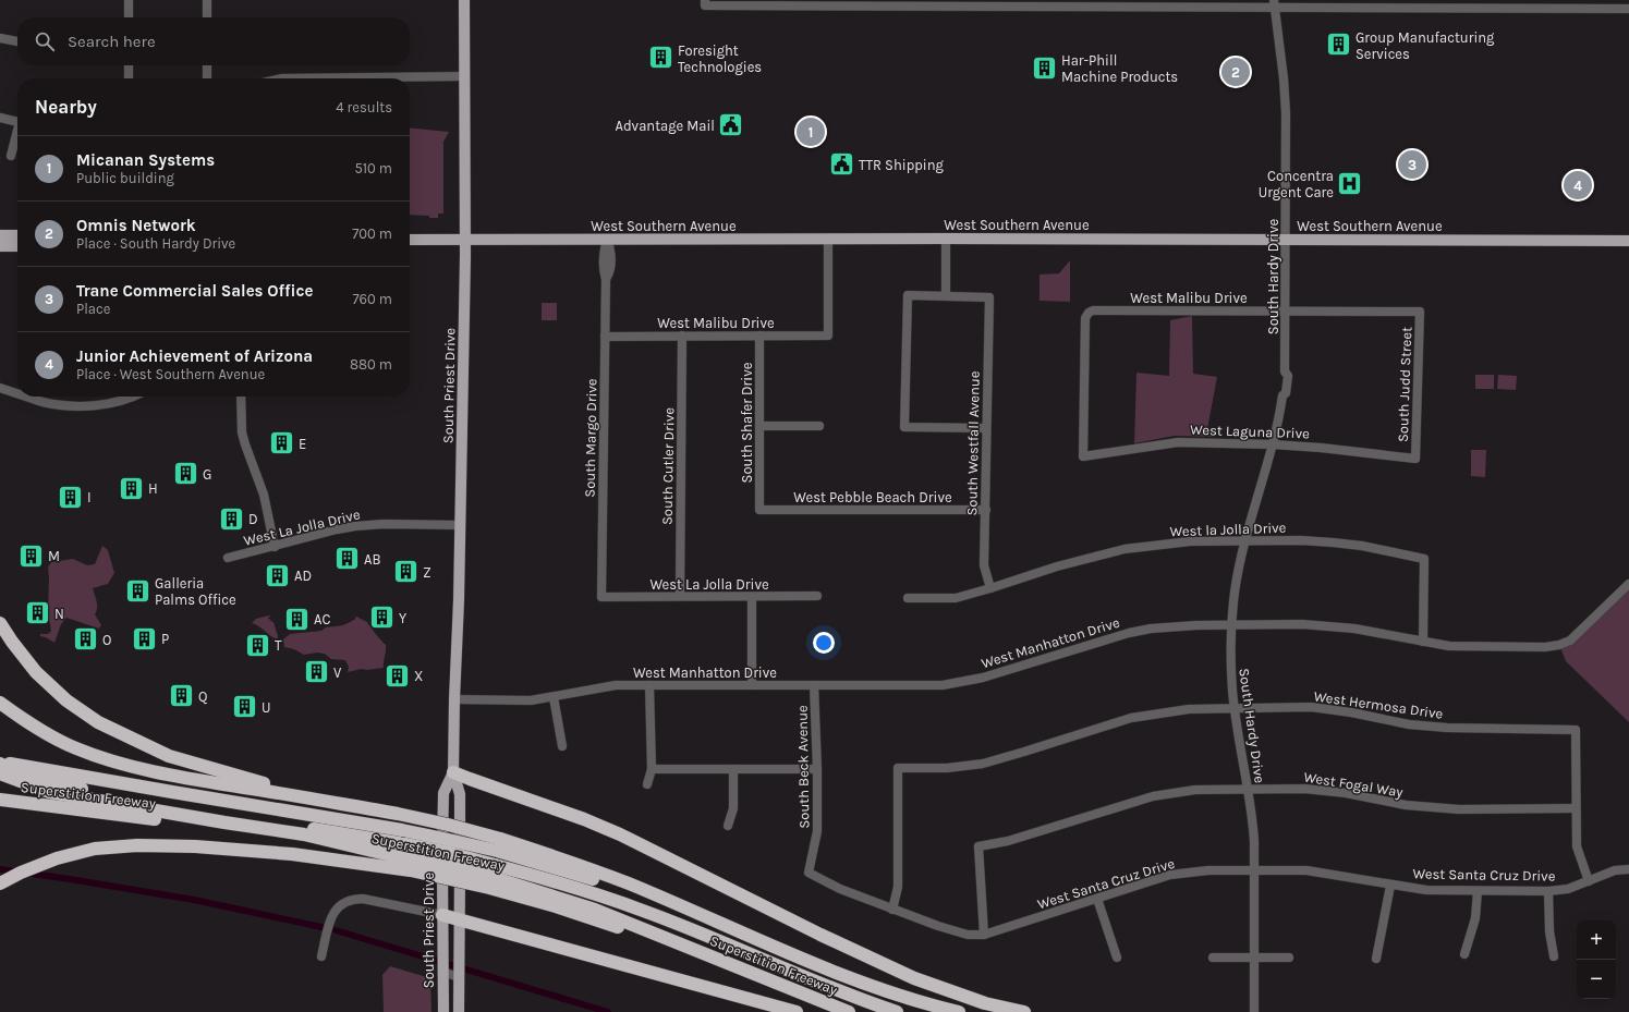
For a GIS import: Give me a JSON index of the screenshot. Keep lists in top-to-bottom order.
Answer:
{
  "streets": {
    "highway": ["Superstition Freeway"],
    "main road": ["West Southern Avenue", "South Priest Drive"],
    "street": [
      "South Hardy Drive",
      "West Malibu Drive",
      "South Judd Street",
      "South Shafer Drive",
      "West Laguna Drive",
      "South Margo Drive",
      "South Westfall Avenue",
      "South Cutler Drive",
      "West Pebble Beach Drive",
      "West La Jolla Drive",
      "West la Jolla Drive",
      "West Manhatton Drive",
      "West Hermosa Drive",
      "South Beck Avenue",
      "West Fogal Way",
      "West Santa Cruz Drive"
    ]
  },
  "crossings": [
    ["West Southern Avenue", "South Hardy Drive"],
    ["West Southern Avenue", "West Malibu Drive"],
    ["West Southern Avenue", "South Priest Drive"],
    ["West Southern Avenue", "South Margo Drive"],
    ["South Hardy Drive", "West Malibu Drive"],
    ["South Hardy Drive", "West Laguna Drive"],
    ["South Hardy Drive", "West la Jolla Drive"],
    ["South Hardy Drive", "West Manhatton Drive"],
    ["South Hardy Drive", "West Hermosa Drive"],
    ["South Hardy Drive", "West Fogal Way"],
    ["South Hardy Drive", "West Santa Cruz Drive"],
    ["West Malibu Drive", "South Judd Street"],
    ["West Malibu Drive", "South Shafer Drive"],
    ["West Malibu Drive", "West Laguna Drive"],
    ["West Malibu Drive", "South Margo Drive"],
    ["West Malibu Drive", "South Cutler Drive"],
    ["South Judd Street", "West Laguna Drive"],
    ["South Priest Drive", "West La Jolla Drive"],
    ["South Priest Drive", "West Manhatton Drive"],
    ["South Shafer Drive", "West Pebble Beach Drive"],
    ["South Margo Drive", "West La Jolla Drive"],
    ["South Westfall Avenue", "West Pebble Beach Drive"],
    ["South Westfall Avenue", "West la Jolla Drive"],
    ["South Cutler Drive", "West La Jolla Drive"],
    ["West la Jolla Drive", "West Manhatton Drive"],
    ["West Manhatton Drive", "South Beck Avenue"],
    ["West Hermosa Drive", "West Fogal Way"],
    ["West Hermosa Drive", "West Santa Cruz Drive"],
    ["South Beck Avenue", "West Santa Cruz Drive"],
    ["West Fogal Way", "West Santa Cruz Drive"]
  ],
  "places": {
    "building": [
      "Group Manufacturing Services",
      "Foresight Technologies",
      "Har-Phill Machine Products",
      "E",
      "G",
      "H",
      "I",
      "D",
      "M",
      "AB",
      "Z",
      "AD",
      "Galleria Palms Office",
      "N",
      "Y",
      "AC",
      "P",
      "O",
      "T",
      "V",
      "X",
      "Q",
      "U"
    ],
    "public building": ["Advantage Mail", "TTR Shipping"],
    "hospital": ["Concentra Urgent Care"]
  },
  "page": {
    "search": "Search here",
    "pins": [
      "2",
      "1",
      "3",
      "4"
    ],
    "heading": ["Nearby", "4 results"],
    "list": [
      {
        "mark": "1",
        "name": "Micanan Systems",
        "note": "Public building",
        "value": "510 m"
      },
      {
        "mark": "2",
        "name": "Omnis Network",
        "note": "Place · South Hardy Drive",
        "value": "700 m"
      },
      {
        "mark": "3",
        "name": "Trane Commercial Sales Office",
        "note": "Place",
        "value": "760 m"
      },
      {
        "mark": "4",
        "name": "Junior Achievement of Arizona",
        "note": "Place · West Southern Avenue",
        "value": "880 m"
      }
    ],
    "map_buttons": ["+", "−"]
  }
}
